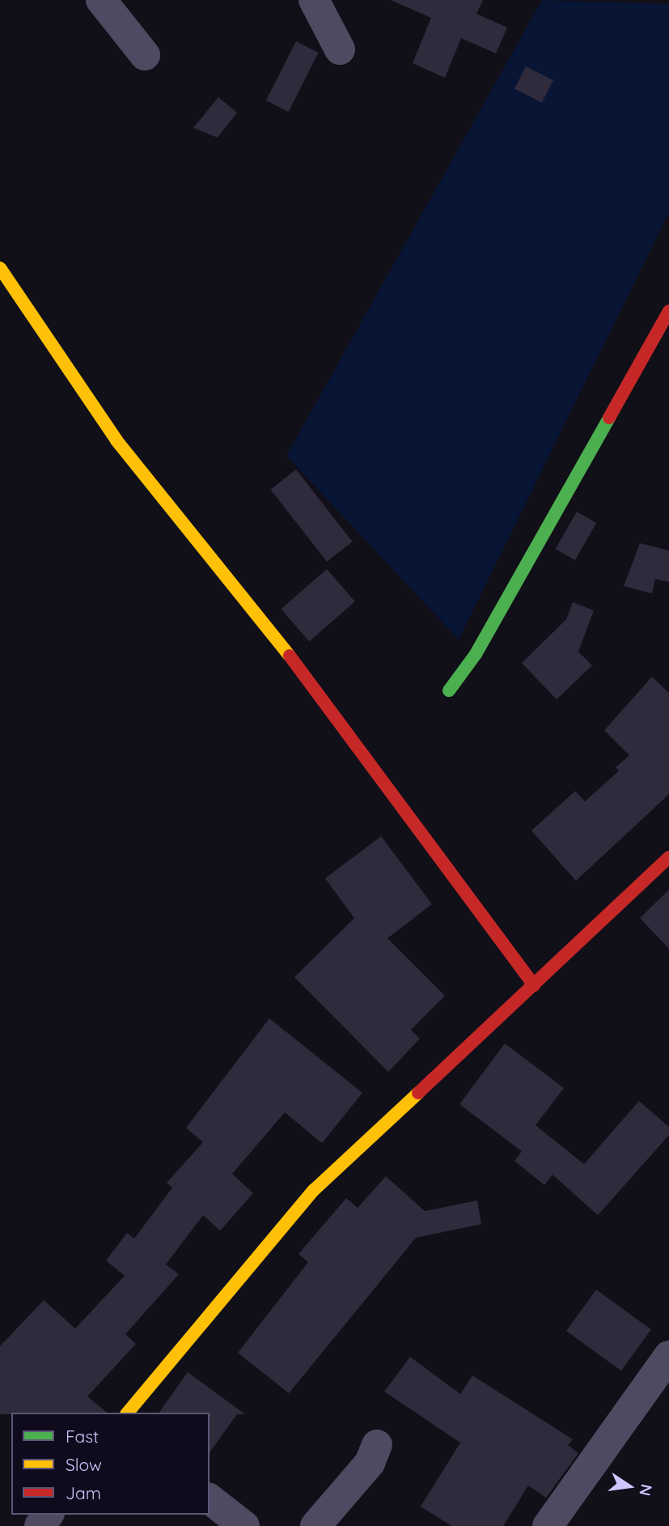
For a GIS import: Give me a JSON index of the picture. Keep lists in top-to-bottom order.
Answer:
{
  "legend": ["Fast", "Slow", "Jam"],
  "north": "right"
}
